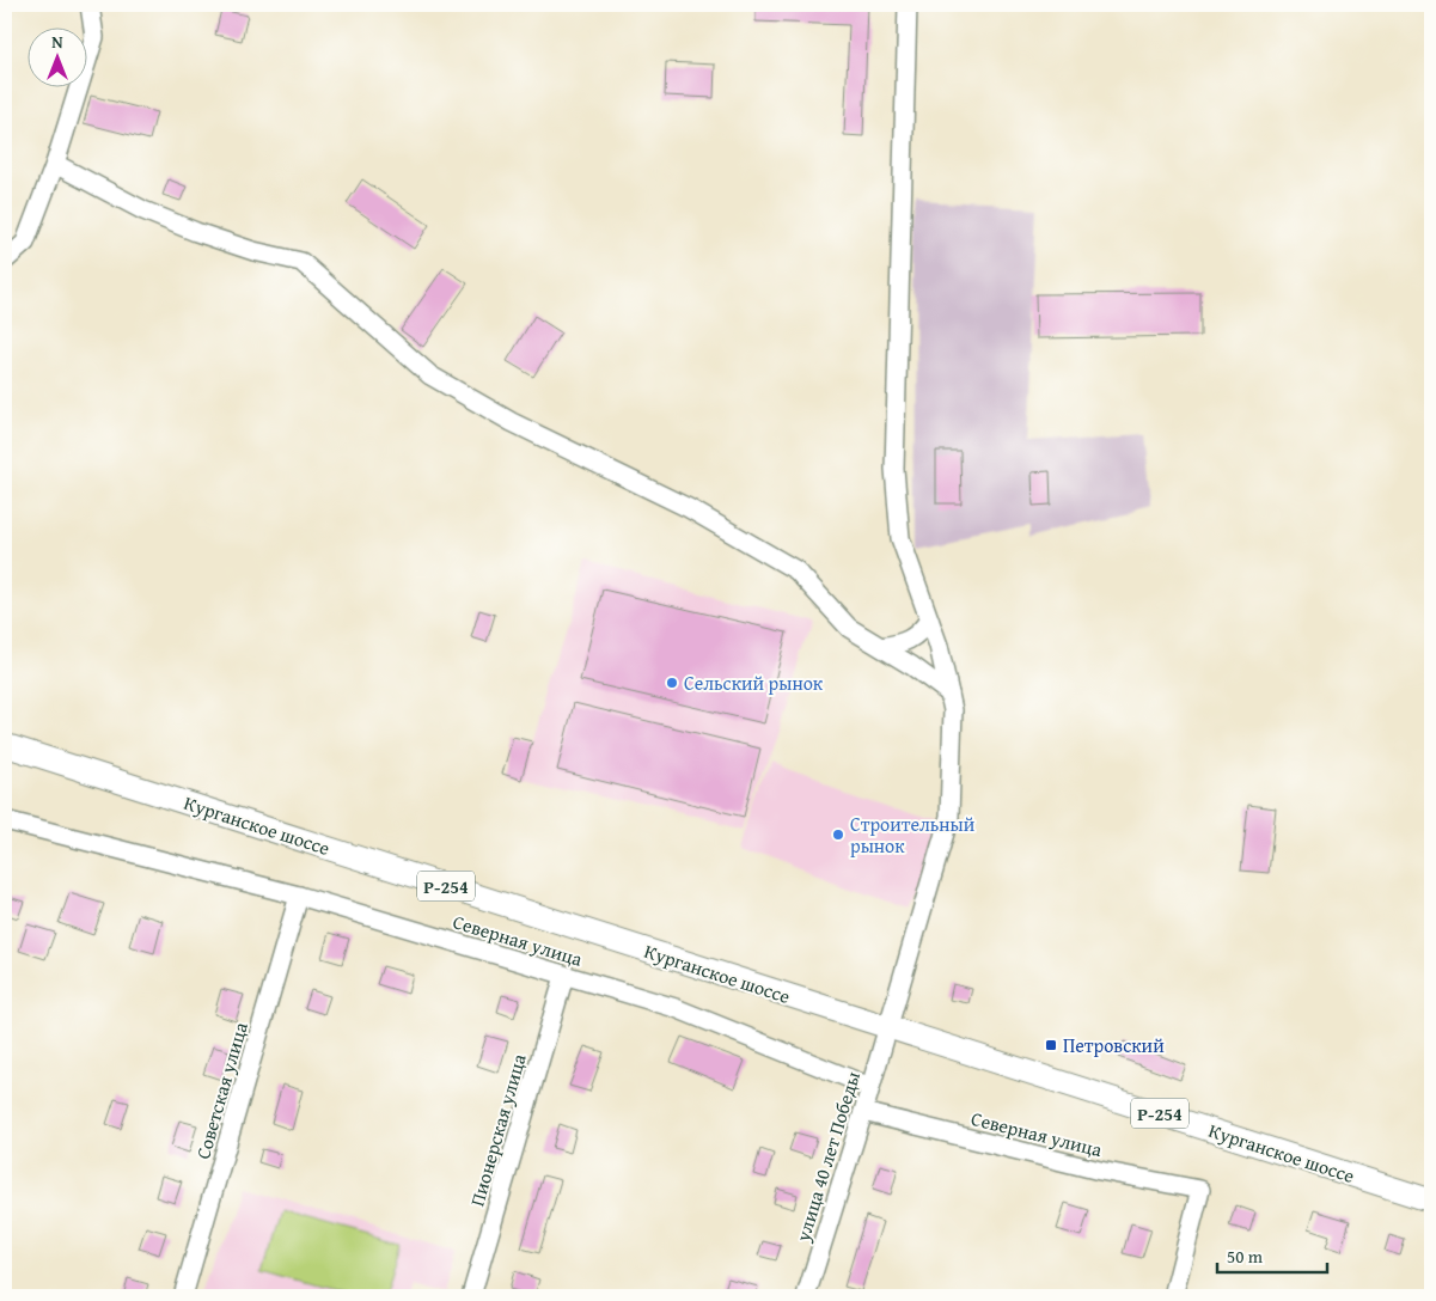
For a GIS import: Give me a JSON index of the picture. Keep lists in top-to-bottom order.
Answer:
{
  "streets": {
    "main road": ["Курганское шоссе", "Р-254"],
    "street": [
      "Северная улица",
      "Советская улица",
      "Пионерская улица",
      "улица 40 лет Победы"
    ]
  },
  "crossings": [
    ["Курганское шоссе", "улица 40 лет Победы"],
    ["Северная улица", "Советская улица"],
    ["Северная улица", "Пионерская улица"],
    ["Северная улица", "улица 40 лет Победы"]
  ],
  "places": {
    "other": ["Сельский рынок", "Строительный рынок"],
    "transit": ["Петровский"]
  },
  "scale_bar": "50 m",
  "north": "top"
}
